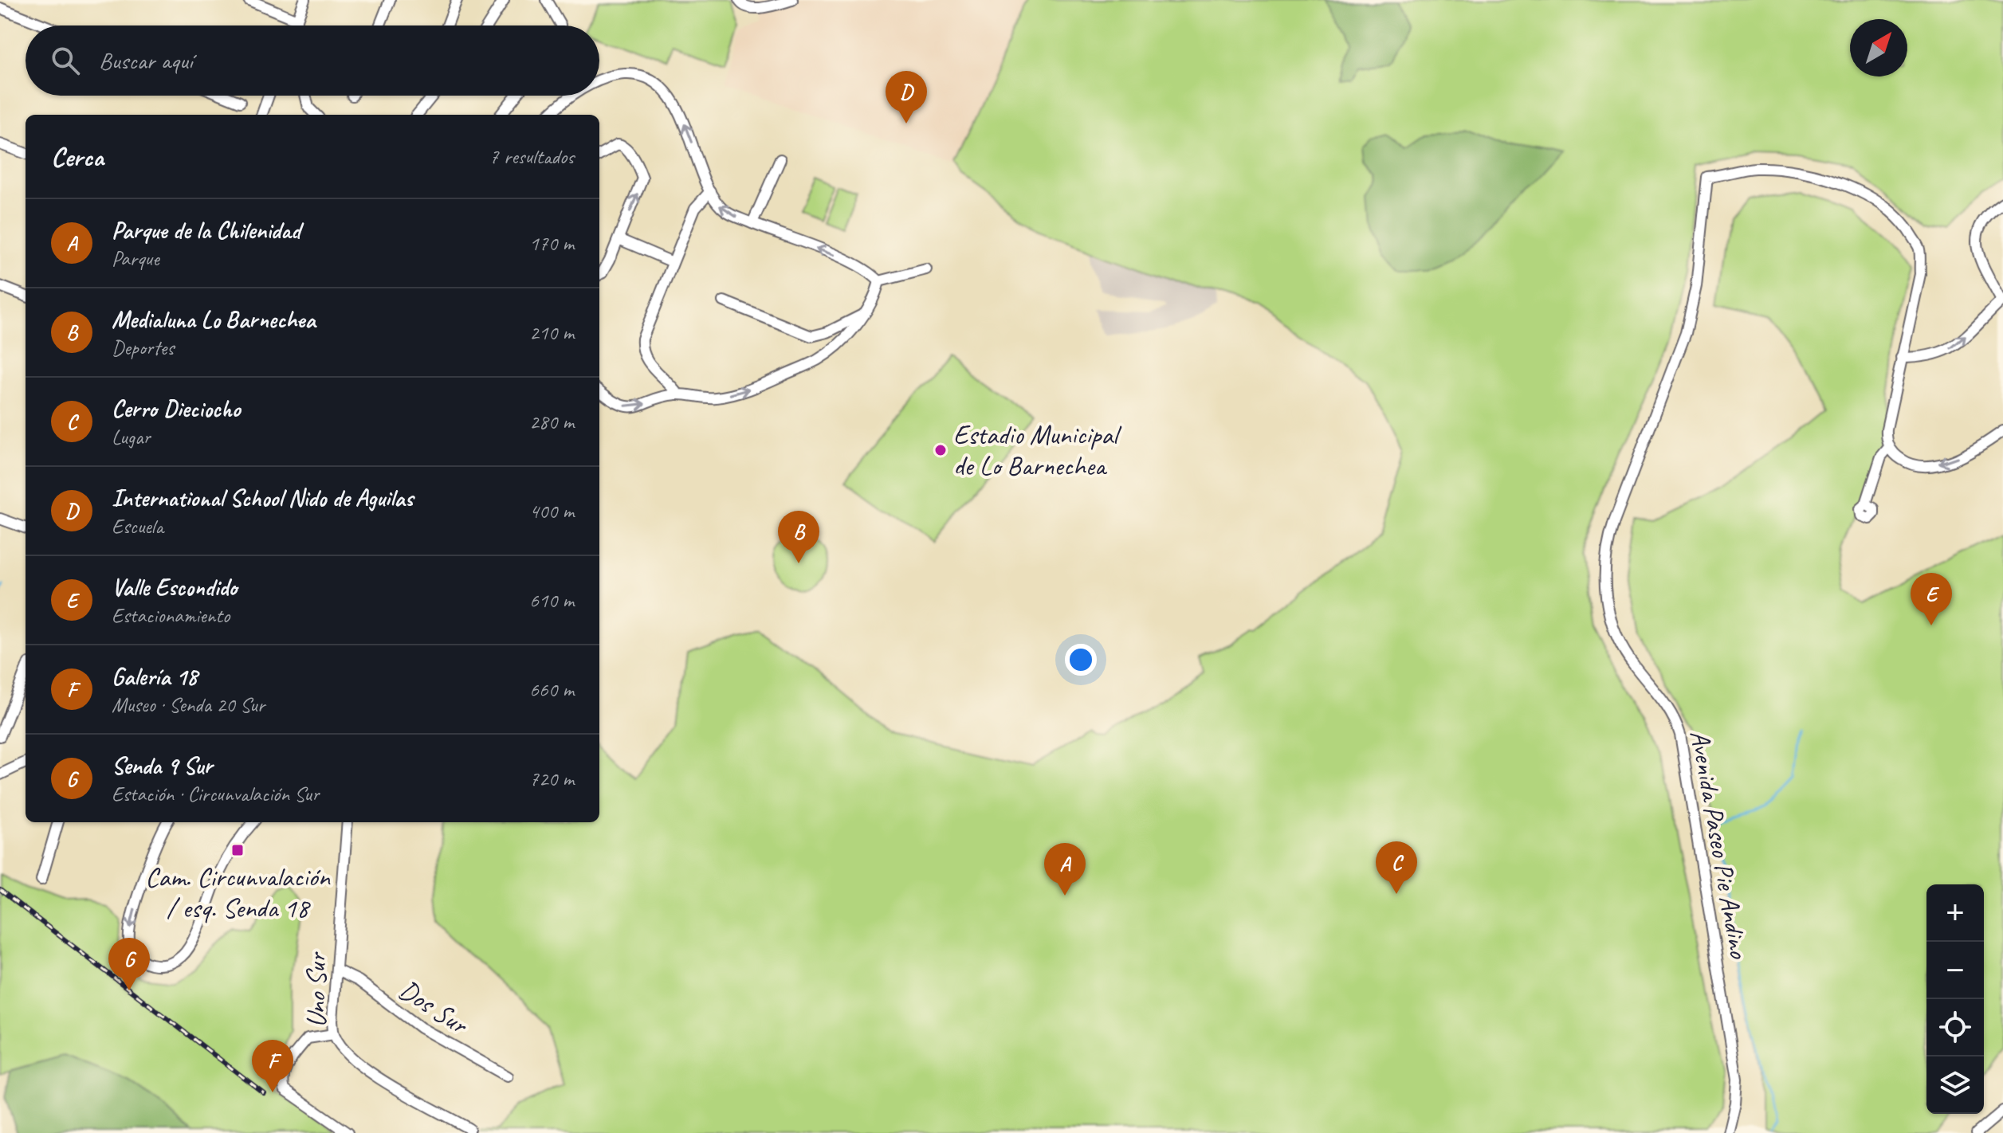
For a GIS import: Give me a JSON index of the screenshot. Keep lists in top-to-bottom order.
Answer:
{
  "streets": {
    "street": ["Avenida Paseo Pie Andino", "Uno Sur", "Dos Sur"]
  },
  "crossings": [
    ["Uno Sur", "Dos Sur"]
  ],
  "places": {
    "other": ["Estadio Municipal de Lo Barnechea"],
    "transit": ["Cam. Circunvalación / esq. Senda 18"]
  },
  "north": "top right",
  "page": {
    "search": "Buscar aquí",
    "pins": [
      "D",
      "B",
      "E",
      "C",
      "A",
      "G",
      "F"
    ],
    "heading": ["Cerca", "7 resultados"],
    "list": [
      {
        "mark": "A",
        "name": "Parque de la Chilenidad",
        "note": "Parque",
        "value": "170 m"
      },
      {
        "mark": "B",
        "name": "Medialuna Lo Barnechea",
        "note": "Deportes",
        "value": "210 m"
      },
      {
        "mark": "C",
        "name": "Cerro Dieciocho",
        "note": "Lugar",
        "value": "280 m"
      },
      {
        "mark": "D",
        "name": "International School Nido de Aguilas",
        "note": "Escuela",
        "value": "400 m"
      },
      {
        "mark": "E",
        "name": "Valle Escondido",
        "note": "Estacionamiento",
        "value": "610 m"
      },
      {
        "mark": "F",
        "name": "Galería 18",
        "note": "Museo · Senda 20 Sur",
        "value": "660 m"
      },
      {
        "mark": "G",
        "name": "Senda 9 Sur",
        "note": "Estación · Circunvalación Sur",
        "value": "720 m"
      }
    ],
    "map_buttons": ["+", "−"]
  }
}
